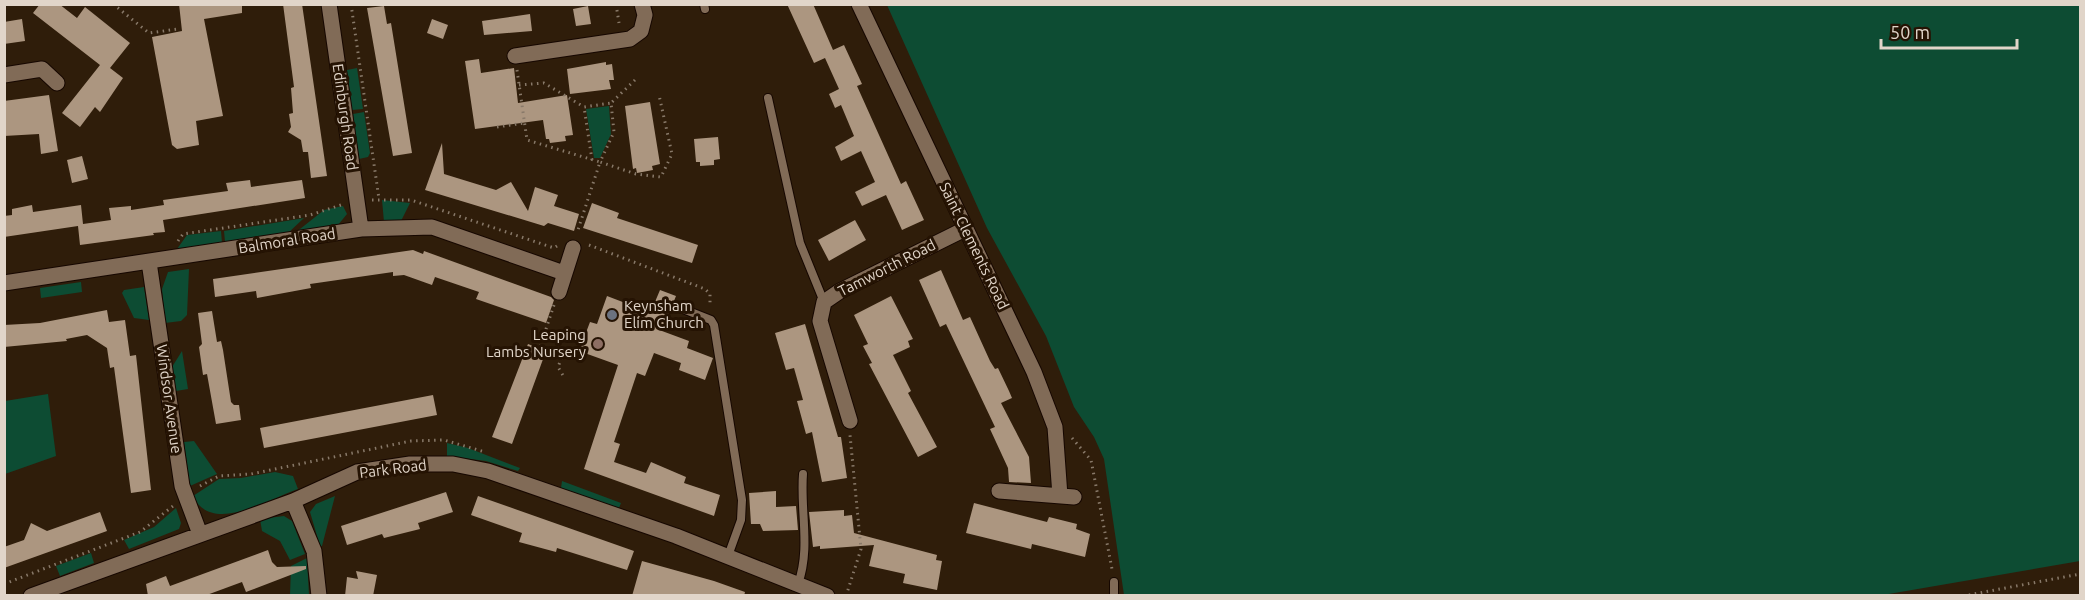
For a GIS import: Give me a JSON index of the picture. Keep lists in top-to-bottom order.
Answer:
{
  "streets": {
    "street": [
      "Edinburgh Road",
      "Balmoral Road",
      "Saint Clements Road",
      "Tamworth Road",
      "Windsor Avenue",
      "Park Road"
    ]
  },
  "crossings": [
    ["Edinburgh Road", "Balmoral Road"],
    ["Balmoral Road", "Windsor Avenue"],
    ["Saint Clements Road", "Tamworth Road"],
    ["Windsor Avenue", "Park Road"]
  ],
  "places": ["Keynsham Elim Church", "Leaping Lambs Nursery"],
  "scale_bar": "50 m"
}
